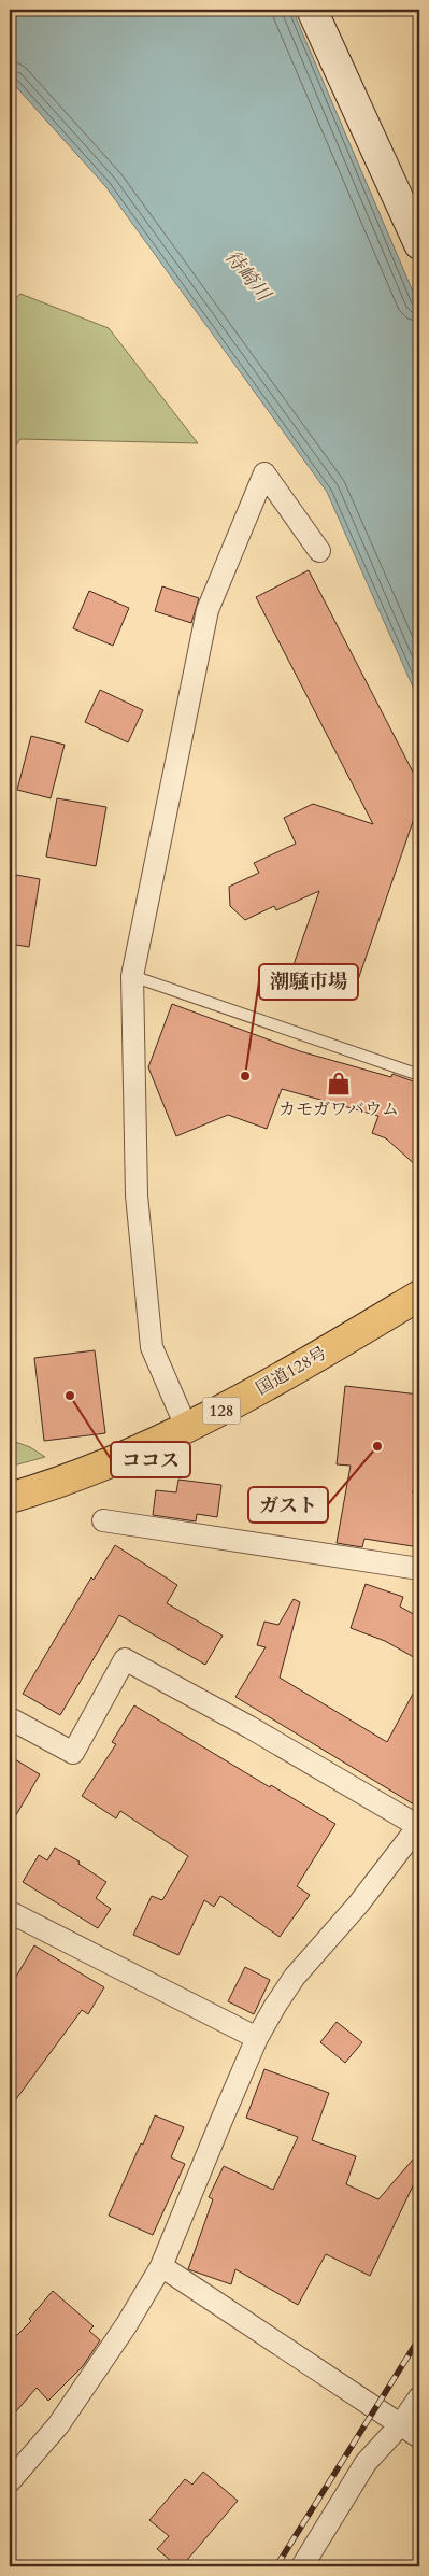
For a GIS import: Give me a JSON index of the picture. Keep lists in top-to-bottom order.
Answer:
{
  "streets": {
    "highway": ["国道128号", "128"]
  },
  "water": ["待崎川"],
  "places": {
    "other": ["潮騒市場", "ココス", "ガスト"],
    "shop": ["カモガワバウム"]
  }
}
